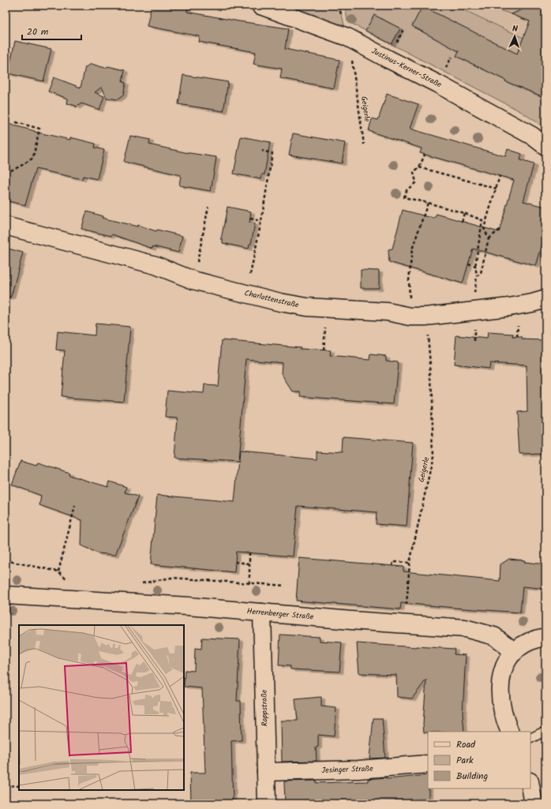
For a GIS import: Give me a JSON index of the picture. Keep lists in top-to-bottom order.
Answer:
{
  "streets": {
    "street": [
      "Justinus-Kerner-Straße",
      "Charlottenstraße",
      "Herrenberger Straße",
      "Rappstraße",
      "Jesinger Straße"
    ],
    "path": ["Geigerle"]
  },
  "crossings": [
    ["Geigerle", "Charlottenstraße"],
    ["Geigerle", "Herrenberger Straße"],
    ["Herrenberger Straße", "Rappstraße"],
    ["Rappstraße", "Jesinger Straße"]
  ],
  "legend": ["Road", "Park", "Building"],
  "scale_bar": "20 m",
  "north": "top"
}
